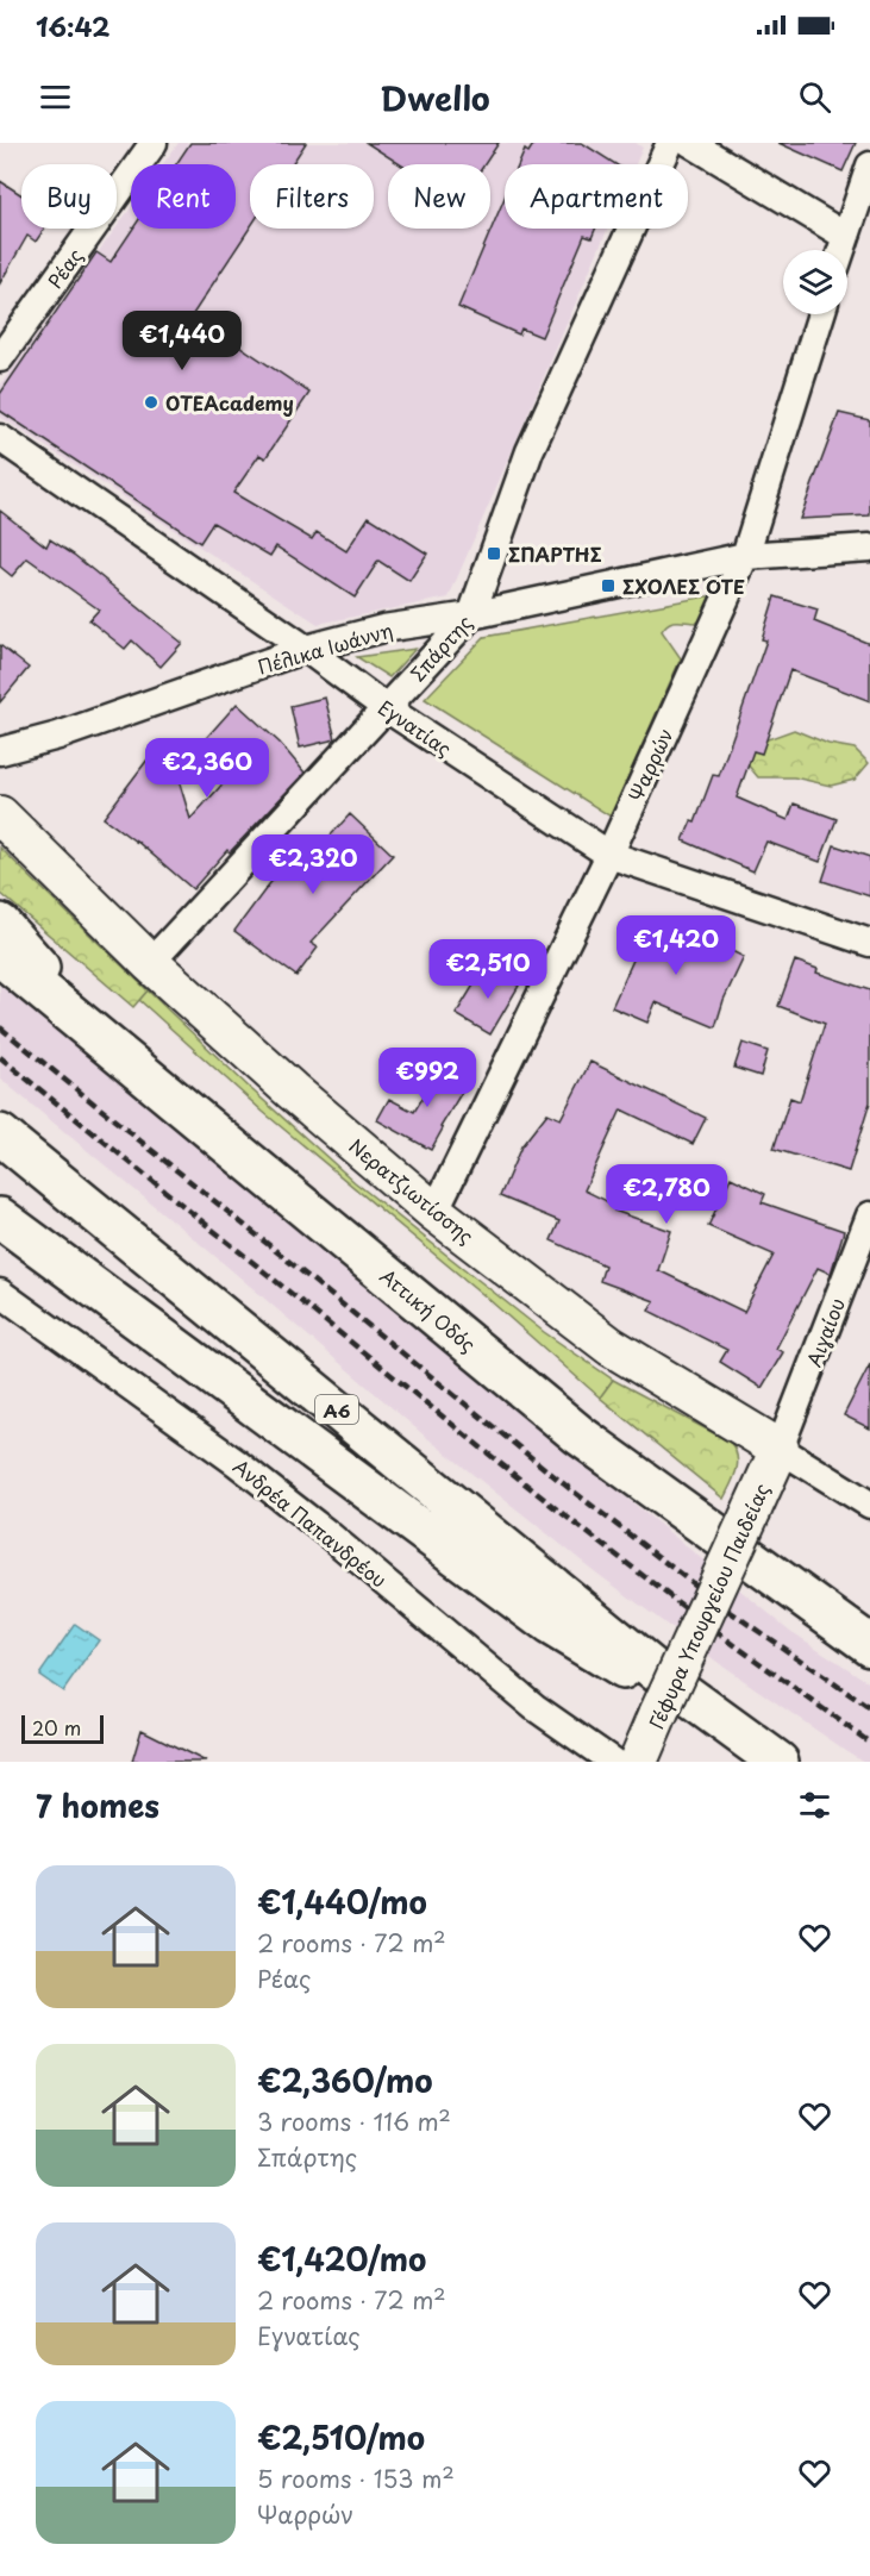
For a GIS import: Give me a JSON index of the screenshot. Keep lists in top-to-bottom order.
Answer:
{
  "streets": {
    "highway": ["Αττική Οδός", "Α6"],
    "street": [
      "Ρέας",
      "Πέλικα Ιωάννη",
      "Σπάρτης",
      "Εγνατίας",
      "Ψαρρών",
      "Νερατζιωτίσσης",
      "Αιγαίου",
      "Ανδρέα Παπανδρέου",
      "Γέφυρα Υπουργείου Παιδείας"
    ]
  },
  "crossings": [
    ["Πέλικα Ιωάννη", "Σπάρτης"],
    ["Πέλικα Ιωάννη", "Εγνατίας"],
    ["Πέλικα Ιωάννη", "Ψαρρών"],
    ["Σπάρτης", "Εγνατίας"],
    ["Σπάρτης", "Νερατζιωτίσσης"],
    ["Εγνατίας", "Ψαρρών"],
    ["Ψαρρών", "Νερατζιωτίσσης"],
    ["Νερατζιωτίσσης", "Αιγαίου"],
    ["Νερατζιωτίσσης", "Γέφυρα Υπουργείου Παιδείας"],
    ["Αιγαίου", "Γέφυρα Υπουργείου Παιδείας"],
    ["Α6", "Γέφυρα Υπουργείου Παιδείας"]
  ],
  "places": {
    "other": ["OTEAcademy"],
    "transit": ["ΣΠΑΡΤΗΣ", "ΣΧΟΛΕΣ ΟΤΕ"]
  },
  "scale_bar": "20 m",
  "page": {
    "status": "16:42",
    "header": "Dwello",
    "chip": [
      "Buy",
      "Rent",
      "Filters",
      "New",
      "Apartment"
    ],
    "price": [
      "€1,440",
      "€2,360",
      "€2,320",
      "€1,420",
      "€2,510",
      "€992",
      "€2,780"
    ],
    "scale": "20 m",
    "heading": "7 homes",
    "list": [
      {
        "name": "€1,440/mo",
        "note": "2 rooms · 72 m² · Ρέας"
      },
      {
        "name": "€2,360/mo",
        "note": "3 rooms · 116 m² · Σπάρτης"
      },
      {
        "name": "€1,420/mo",
        "note": "2 rooms · 72 m² · Εγνατίας"
      },
      {
        "name": "€2,510/mo",
        "note": "5 rooms · 153 m² · Ψαρρών"
      }
    ]
  }
}
